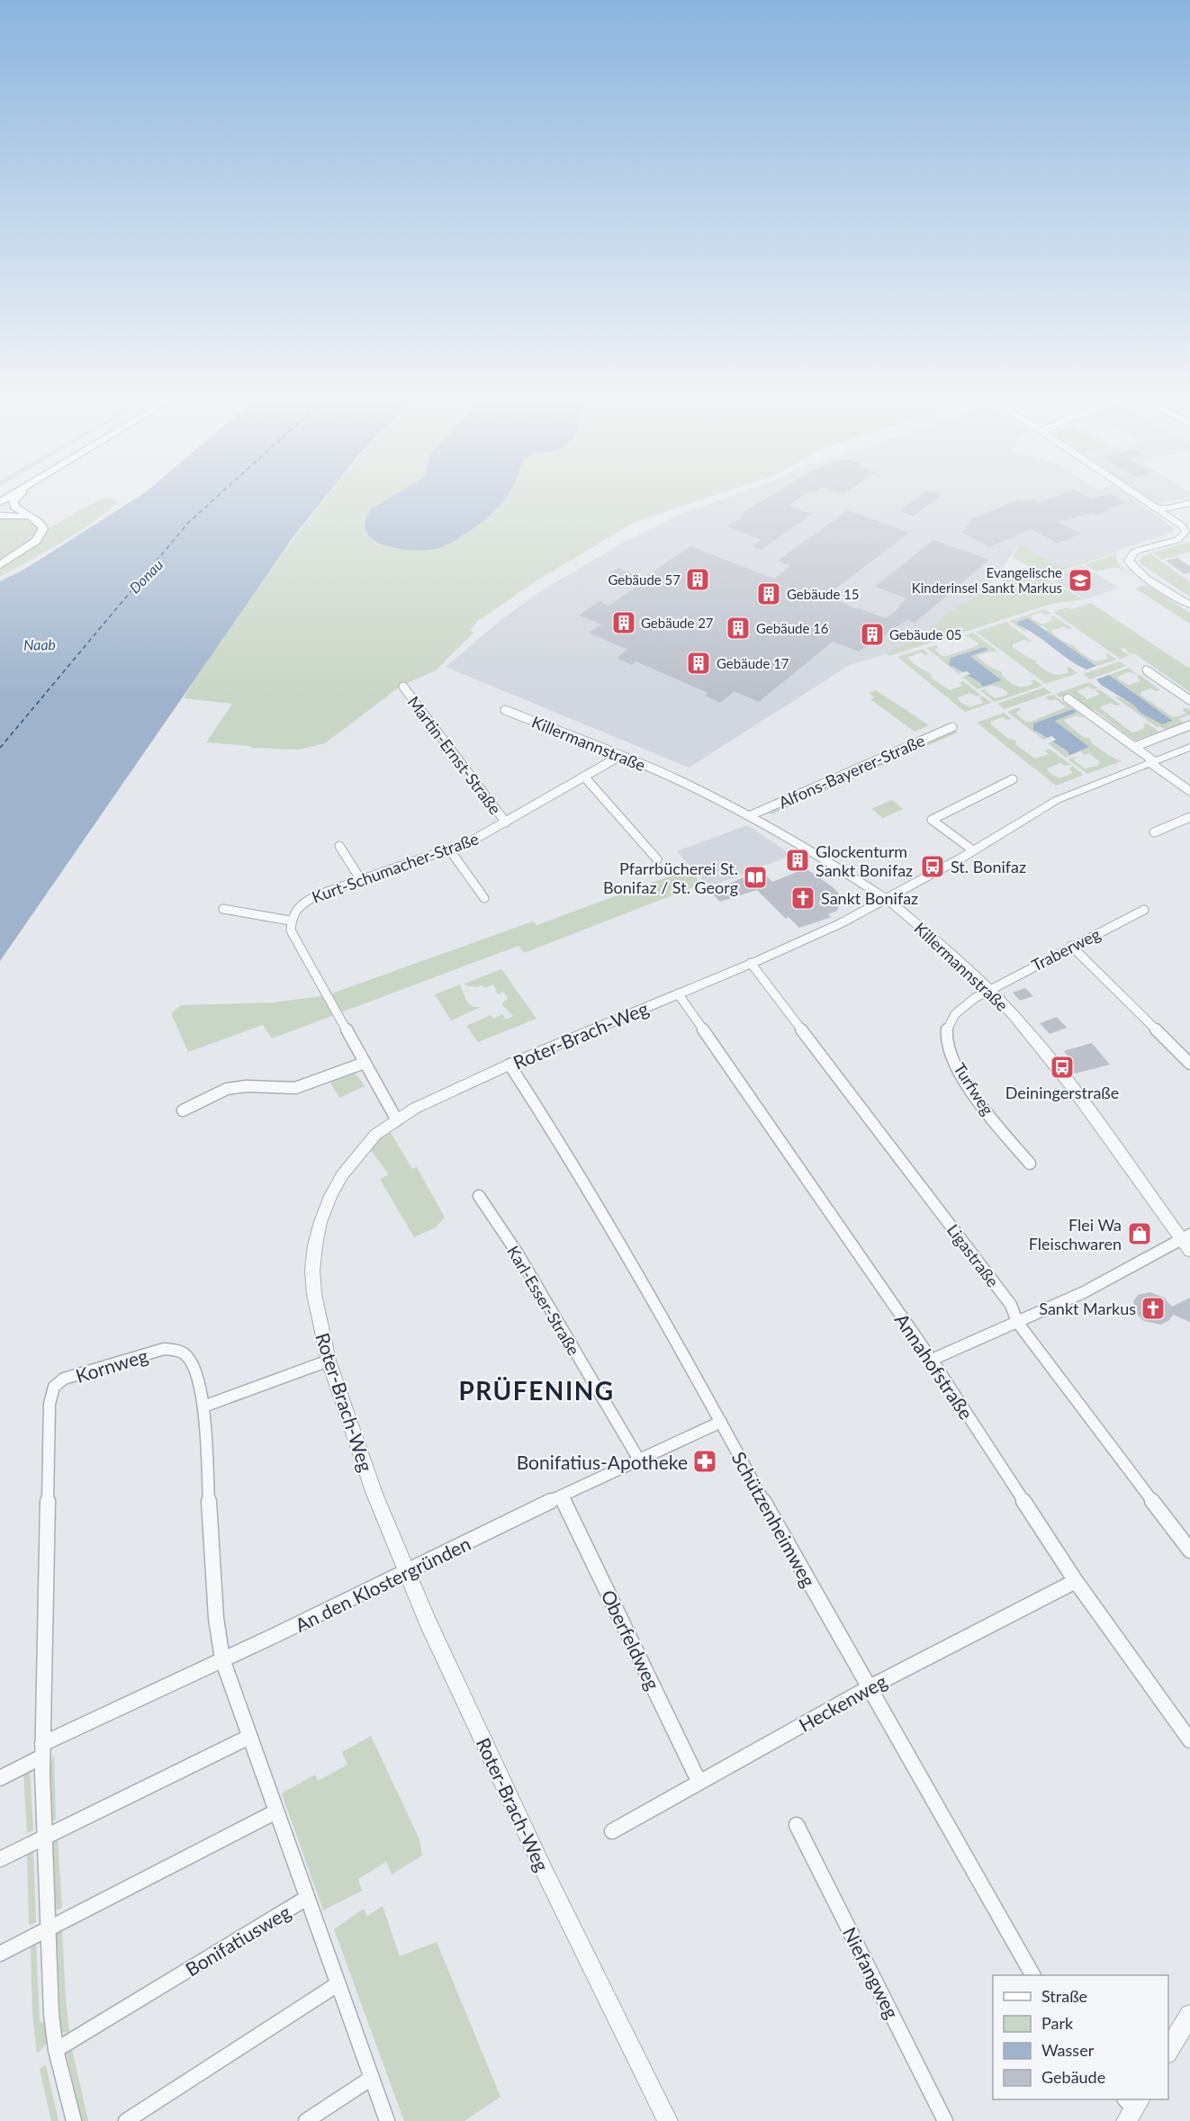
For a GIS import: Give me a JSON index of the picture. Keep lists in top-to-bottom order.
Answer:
{
  "streets": {
    "street": [
      "Killermannstraße",
      "Martin-Ernst-Straße",
      "Alfons-Bayerer-Straße",
      "Kurt-Schumacher-Straße",
      "Traberweg",
      "Roter-Brach-Weg",
      "Turfweg",
      "Ligastraße",
      "Karl-Esser-Straße",
      "Kornweg",
      "Annahofstraße",
      "Schützenheimweg",
      "An den Klostergründen",
      "Oberfeldweg",
      "Heckenweg",
      "Bonifatiusweg",
      "Niefangweg"
    ]
  },
  "crossings": [
    ["Killermannstraße", "Alfons-Bayerer-Straße"],
    ["Killermannstraße", "Kurt-Schumacher-Straße"],
    ["Killermannstraße", "Traberweg"],
    ["Killermannstraße", "Roter-Brach-Weg"],
    ["Killermannstraße", "Turfweg"],
    ["Martin-Ernst-Straße", "Kurt-Schumacher-Straße"],
    ["Traberweg", "Turfweg"],
    ["Roter-Brach-Weg", "Ligastraße"],
    ["Roter-Brach-Weg", "Annahofstraße"],
    ["Roter-Brach-Weg", "Schützenheimweg"],
    ["Roter-Brach-Weg", "An den Klostergründen"],
    ["Karl-Esser-Straße", "An den Klostergründen"],
    ["Kornweg", "An den Klostergründen"],
    ["Kornweg", "Bonifatiusweg"],
    ["Annahofstraße", "Heckenweg"],
    ["Schützenheimweg", "An den Klostergründen"],
    ["Schützenheimweg", "Heckenweg"],
    ["An den Klostergründen", "Oberfeldweg"],
    ["An den Klostergründen", "Bonifatiusweg"],
    ["Oberfeldweg", "Heckenweg"]
  ],
  "districts": ["PRÜFENING"],
  "water": ["Donau", "Naab"],
  "places": {
    "building": [
      "Gebäude 57",
      "Gebäude 15",
      "Gebäude 27",
      "Gebäude 16",
      "Gebäude 05",
      "Gebäude 17",
      "Glockenturm Sankt Bonifaz"
    ],
    "school or university": ["Evangelische Kinderinsel Sankt Markus"],
    "bus stop": ["St. Bonifaz", "Deiningerstraße"],
    "library": ["Pfarrbücherei St. Bonifaz / St. Georg"],
    "church": ["Sankt Bonifaz", "Sankt Markus"],
    "shop": ["Flei Wa Fleischwaren"],
    "pharmacy": ["Bonifatius-Apotheke"]
  },
  "legend": [
    "Straße",
    "Park",
    "Wasser",
    "Gebäude"
  ]
}
